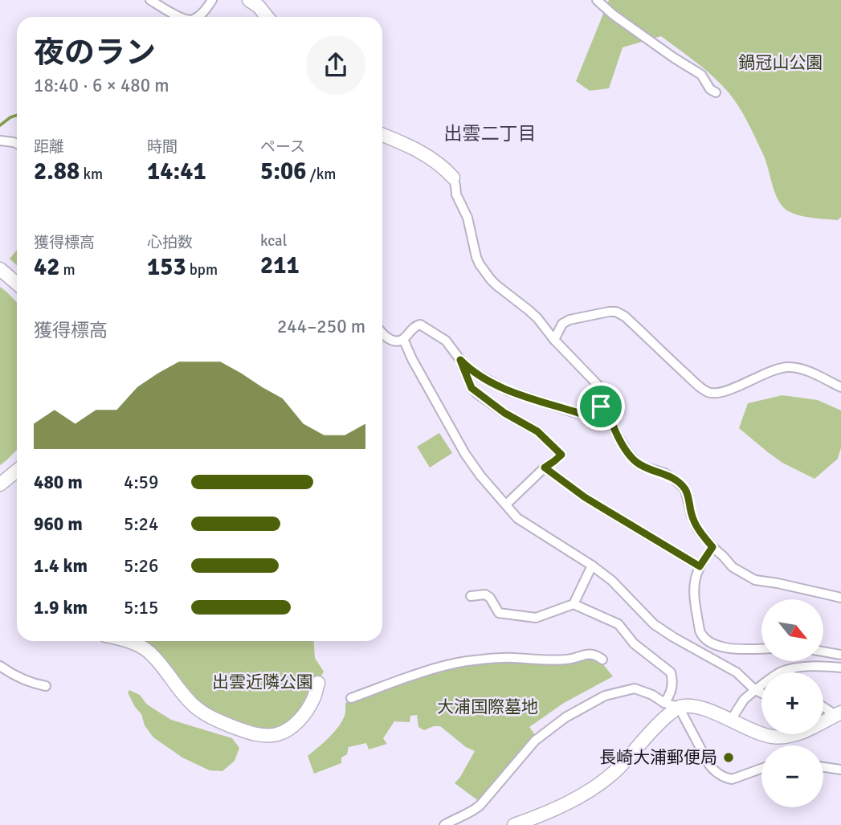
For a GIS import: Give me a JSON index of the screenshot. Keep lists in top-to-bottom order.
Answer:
{
  "districts": ["出雲二丁目"],
  "parks": ["鍋冠山公園", "出雲近隣公園", "大浦国際墓地"],
  "places": ["長崎大浦郵便局"],
  "north": "bottom right",
  "page": {
    "heading": ["夜のラン", "18:40 · 6 × 480 m"],
    "stats": [
      ["距離", "2.88 km"],
      ["時間", "14:41"],
      ["ペース", "5:06 /km"],
      ["獲得標高", "42 m"],
      ["心拍数", "153 bpm"],
      ["kcal", "211"]
    ],
    "chart": ["獲得標高", "244–250 m"],
    "list": [
      {
        "name": "480 m",
        "note": "4:59"
      },
      {
        "name": "960 m",
        "note": "5:24"
      },
      {
        "name": "1.4 km",
        "note": "5:26"
      },
      {
        "name": "1.9 km",
        "note": "5:15"
      }
    ],
    "map_buttons": ["+", "−"]
  }
}
